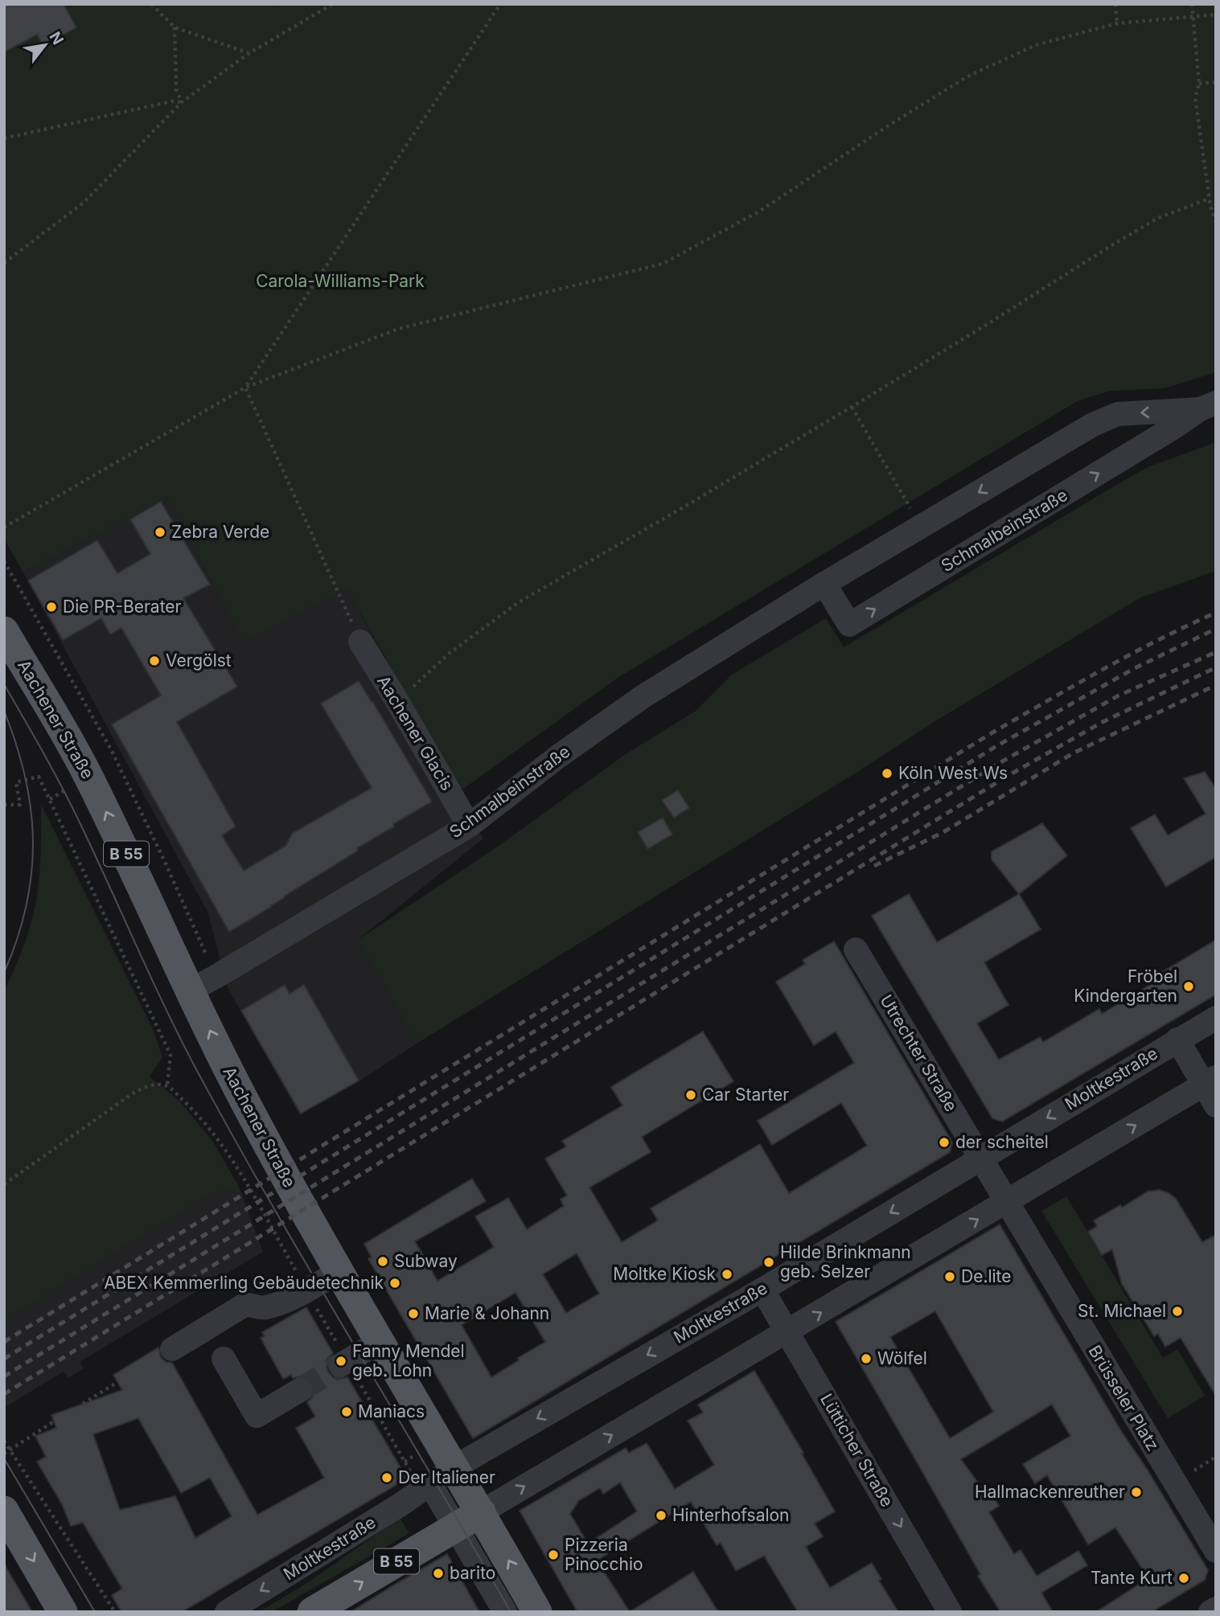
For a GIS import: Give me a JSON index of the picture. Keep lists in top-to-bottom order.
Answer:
{
  "streets": {
    "main road": ["Aachener Straße", "B 55"],
    "street": [
      "Schmalbeinstraße",
      "Aachener Glacis",
      "Utrechter Straße",
      "Moltkestraße",
      "Brüsseler Platz",
      "Lütticher Straße"
    ]
  },
  "crossings": [
    ["Schmalbeinstraße", "Aachener Straße"],
    ["Schmalbeinstraße", "Aachener Glacis"],
    ["Aachener Straße", "B 55"],
    ["Aachener Straße", "Moltkestraße"],
    ["Utrechter Straße", "Moltkestraße"],
    ["Utrechter Straße", "Brüsseler Platz"],
    ["Moltkestraße", "Brüsseler Platz"],
    ["Moltkestraße", "Lütticher Straße"]
  ],
  "one_way": ["Aachener Straße", "Lütticher Straße"],
  "parks": ["Carola-Williams-Park"],
  "places": [
    "Zebra Verde",
    "Die PR-Berater",
    "Vergölst",
    "Köln West Ws",
    "Fröbel Kindergarten",
    "Car Starter",
    "der scheitel",
    "Subway",
    "Hilde Brinkmann geb. Selzer",
    "Moltke Kiosk",
    "De.lite",
    "ABEX Kemmerling Gebäudetechnik",
    "St. Michael",
    "Marie & Johann",
    "Wölfel",
    "Fanny Mendel geb. Lohn",
    "Maniacs",
    "Der Italiener",
    "Hallmackenreuther",
    "Hinterhofsalon",
    "Pizzeria Pinocchio",
    "barito",
    "Tante Kurt"
  ],
  "north": "top right"
}
